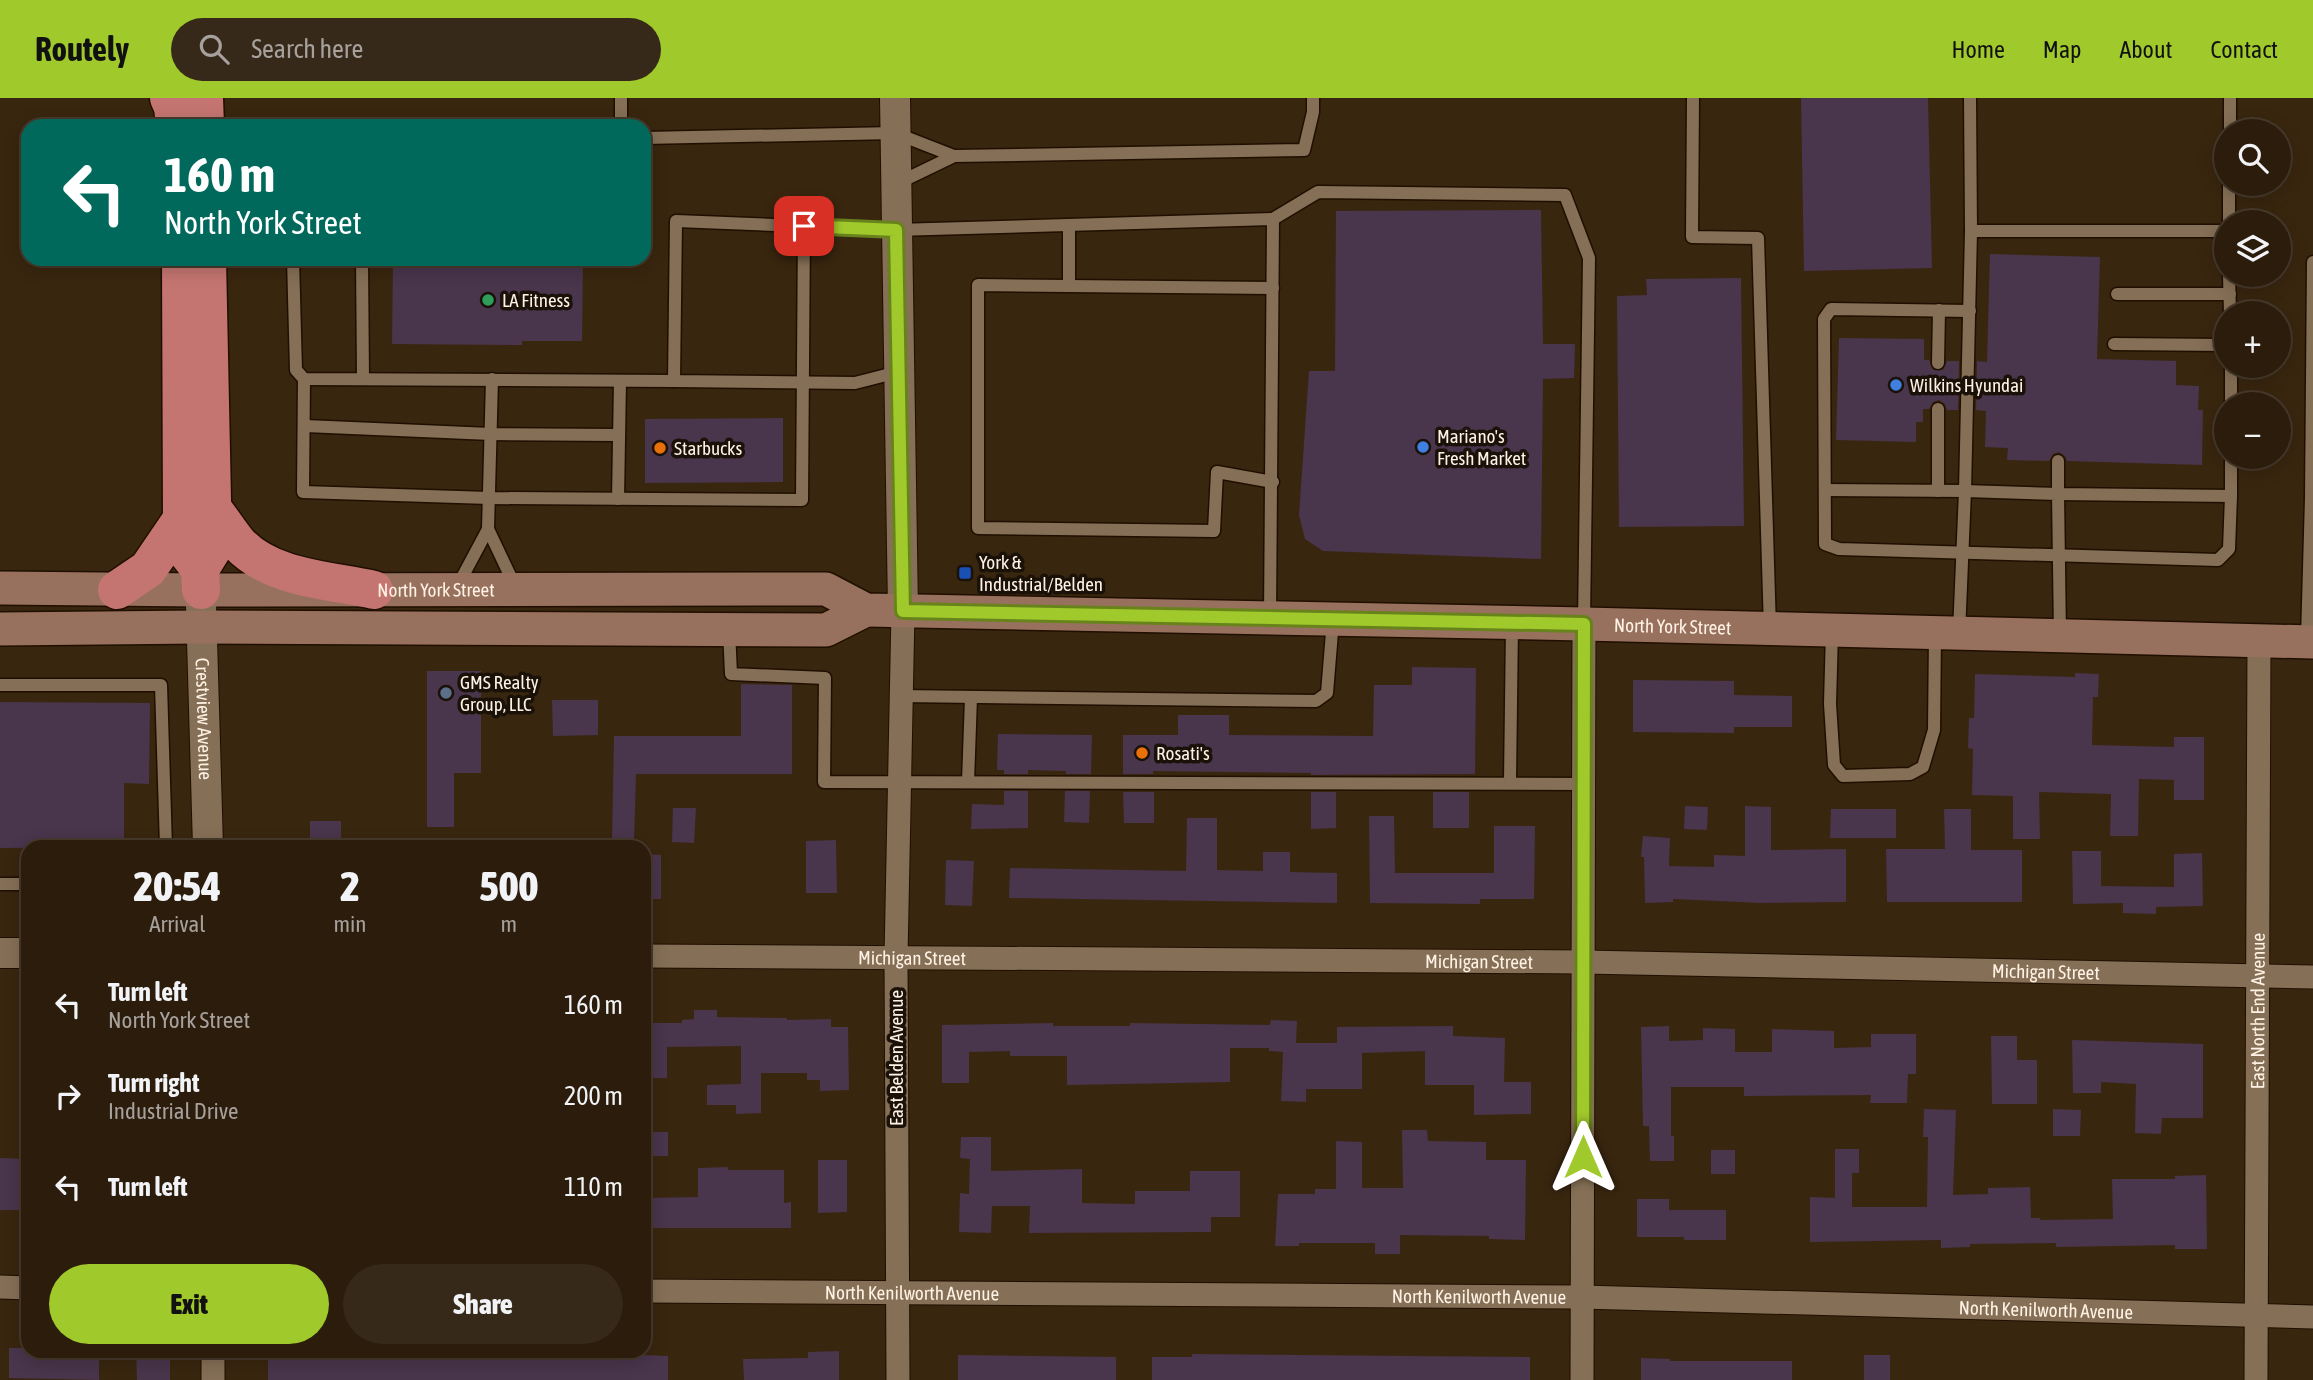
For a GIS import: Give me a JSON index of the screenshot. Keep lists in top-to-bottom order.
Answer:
{
  "streets": {
    "main road": ["North York Street"],
    "street": [
      "Crestview Avenue",
      "Michigan Street",
      "East North End Avenue",
      "East Belden Avenue",
      "North Kenilworth Avenue"
    ]
  },
  "crossings": [
    ["North York Street", "Crestview Avenue"],
    ["North York Street", "East North End Avenue"],
    ["North York Street", "East Belden Avenue"],
    ["Michigan Street", "East North End Avenue"],
    ["Michigan Street", "East Belden Avenue"],
    ["East North End Avenue", "North Kenilworth Avenue"],
    ["East Belden Avenue", "North Kenilworth Avenue"]
  ],
  "places": {
    "other": [
      "LA Fitness",
      "Wilkins Hyundai",
      "Mariano's Fresh Market",
      "Starbucks",
      "GMS Realty Group, LLC",
      "Rosati's"
    ],
    "transit": ["York & Industrial/Belden"]
  },
  "page": {
    "header": "Routely",
    "search": "Search here",
    "nav": [
      "Home",
      "Map",
      "About",
      "Contact"
    ],
    "map_buttons": ["+", "−"],
    "turn": ["160 m", "North York Street"],
    "eta": [
      "20:54",
      "Arrival",
      "2",
      "min",
      "500",
      "m"
    ],
    "list": [
      {
        "name": "Turn left",
        "note": "North York Street",
        "value": "160 m"
      },
      {
        "name": "Turn right",
        "note": "Industrial Drive",
        "value": "200 m"
      },
      {
        "name": "Turn left",
        "value": "110 m"
      }
    ],
    "buttons": ["Exit", "Share"]
  }
}
